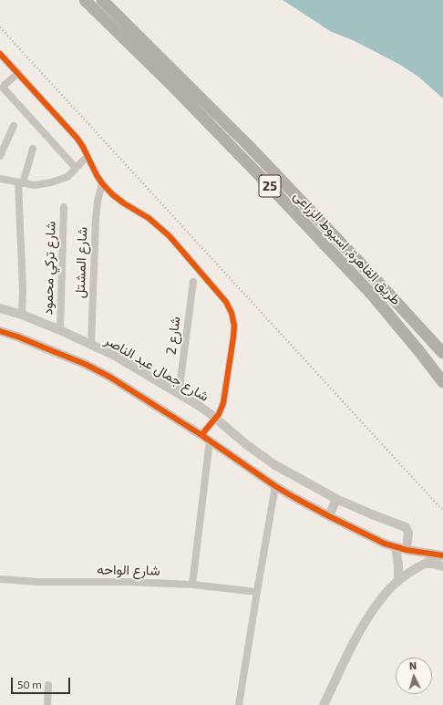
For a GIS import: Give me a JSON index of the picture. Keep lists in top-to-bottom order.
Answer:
{
  "streets": {
    "highway": ["25", "طريق القاهرة, اسيوط الزراعى"],
    "street": [
      "شارع المشتل",
      "شارع تركي محمود",
      "شارع 2",
      "شارع جمال عبد الناصر",
      "شارع الواحه"
    ]
  },
  "crossings": [
    ["شارع المشتل", "شارع جمال عبد الناصر"],
    ["شارع تركي محمود", "شارع جمال عبد الناصر"],
    ["شارع 2", "شارع جمال عبد الناصر"]
  ],
  "scale_bar": "50 m",
  "north": "top"
}
